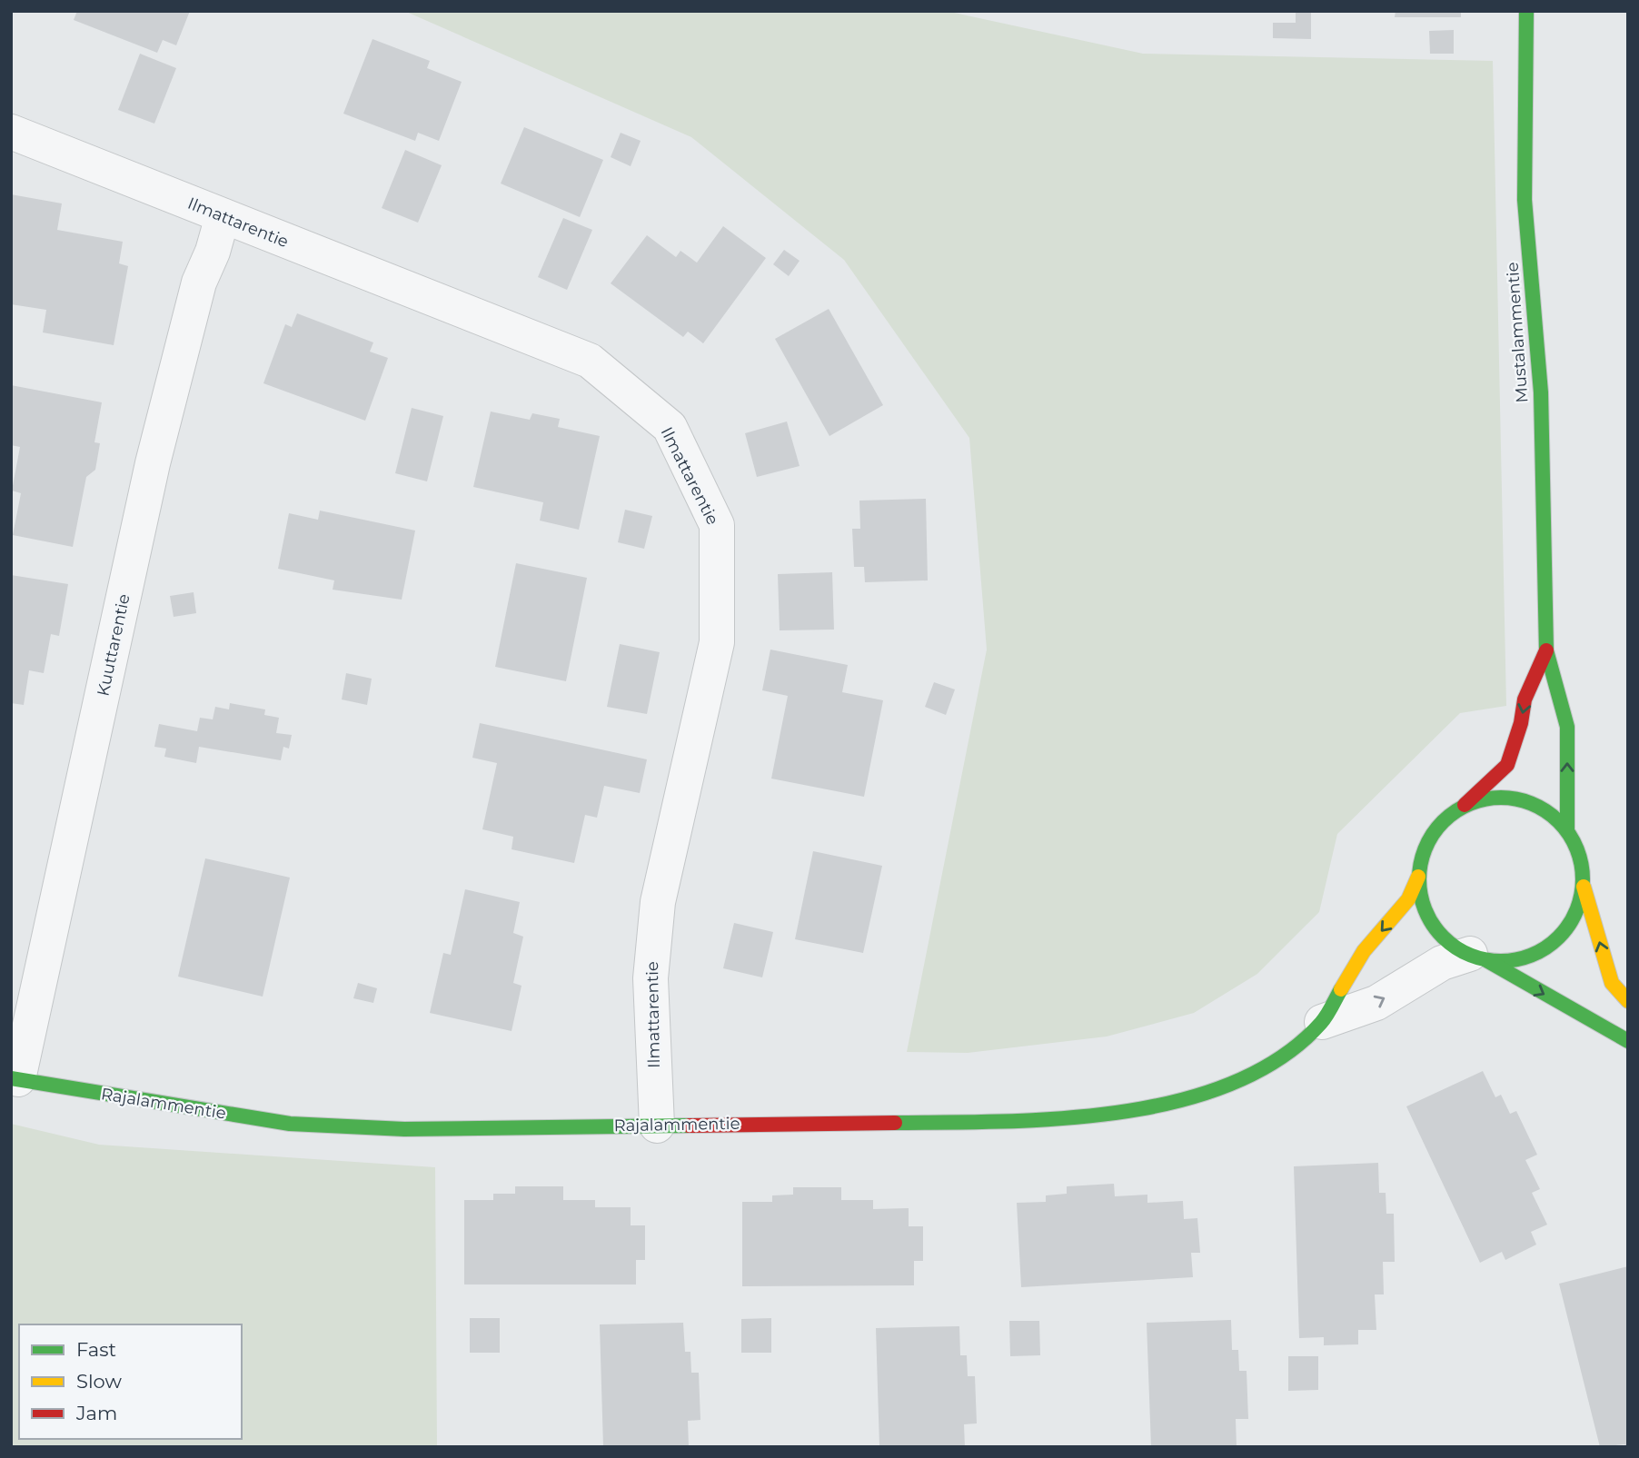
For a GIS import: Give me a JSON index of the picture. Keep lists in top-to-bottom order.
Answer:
{
  "streets": {
    "street": [
      "Ilmattarentie",
      "Mustalammentie",
      "Kuuttarentie",
      "Rajalammentie"
    ]
  },
  "crossings": [
    ["Ilmattarentie", "Kuuttarentie"],
    ["Ilmattarentie", "Rajalammentie"],
    ["Mustalammentie", "Rajalammentie"],
    ["Kuuttarentie", "Rajalammentie"]
  ],
  "legend": ["Fast", "Slow", "Jam"]
}
